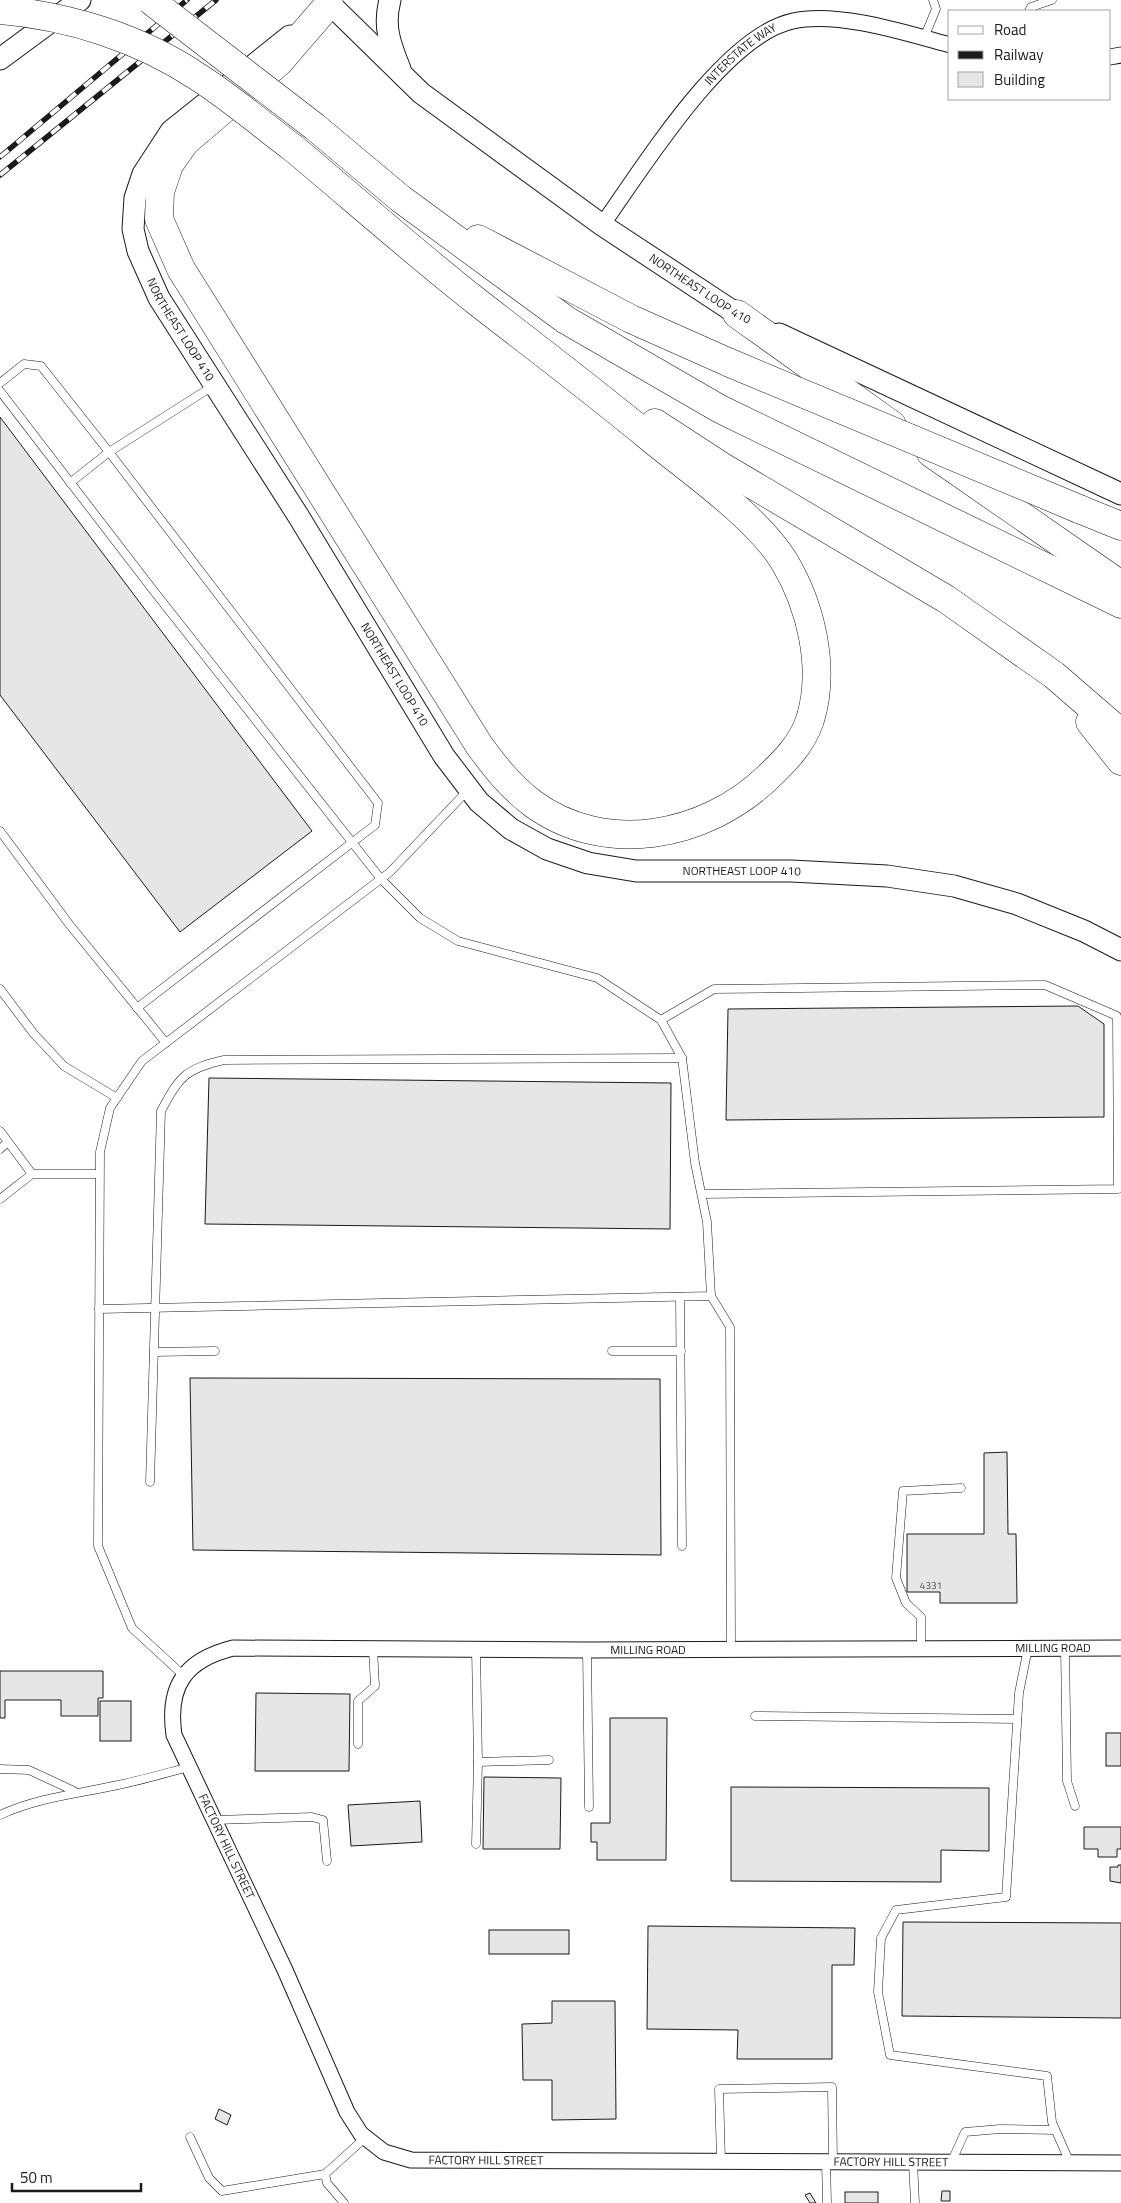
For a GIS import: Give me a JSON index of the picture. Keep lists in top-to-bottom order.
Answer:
{
  "streets": {
    "main road": ["NORTHEAST LOOP 410"],
    "street": ["INTERSTATE WAY", "MILLING ROAD", "FACTORY HILL STREET"]
  },
  "crossings": [
    ["INTERSTATE WAY", "NORTHEAST LOOP 410"],
    ["MILLING ROAD", "FACTORY HILL STREET"]
  ],
  "house_numbers": ["4331"],
  "legend": ["Road", "Railway", "Building"],
  "scale_bar": "50 m"
}
